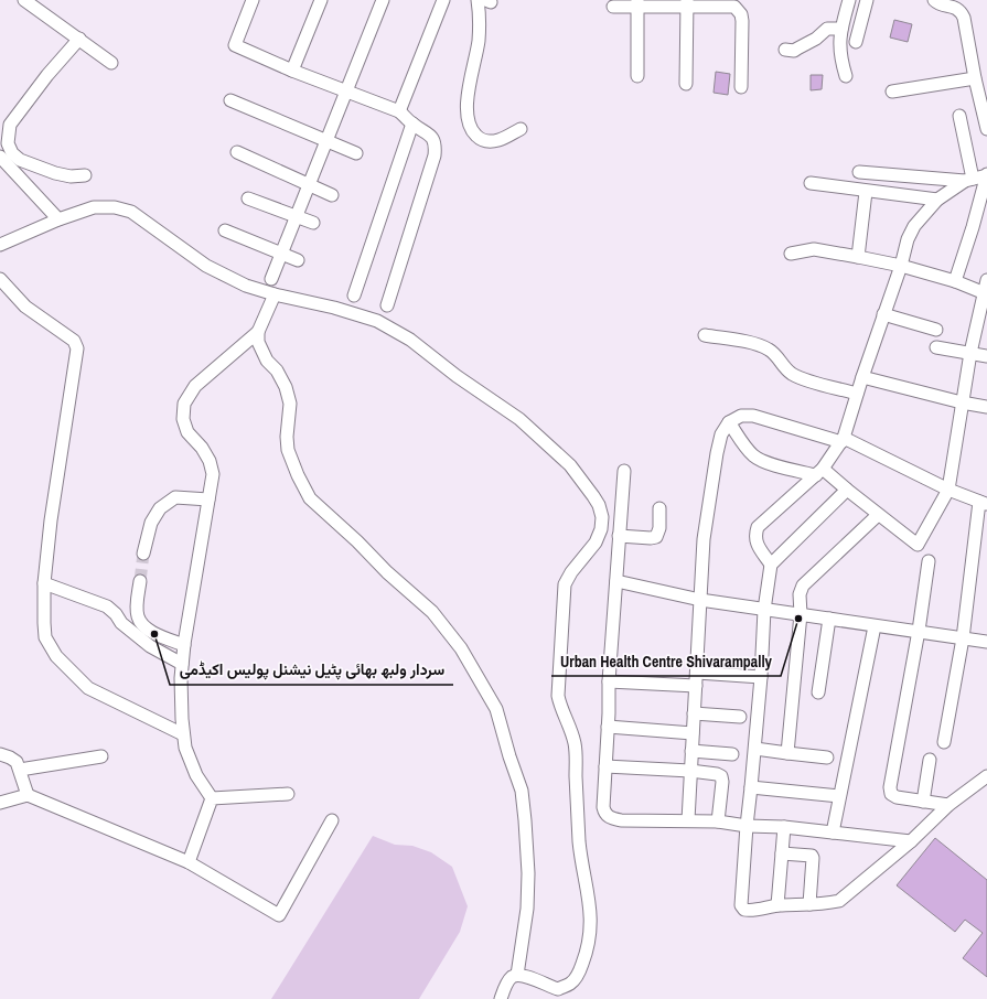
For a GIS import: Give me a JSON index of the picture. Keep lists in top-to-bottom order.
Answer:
{
  "places": ["Urban Health Centre Shivarampally", "سردار ولبھ بھائی پٹیل نیشنل پولیس اکیڈمی"]
}
